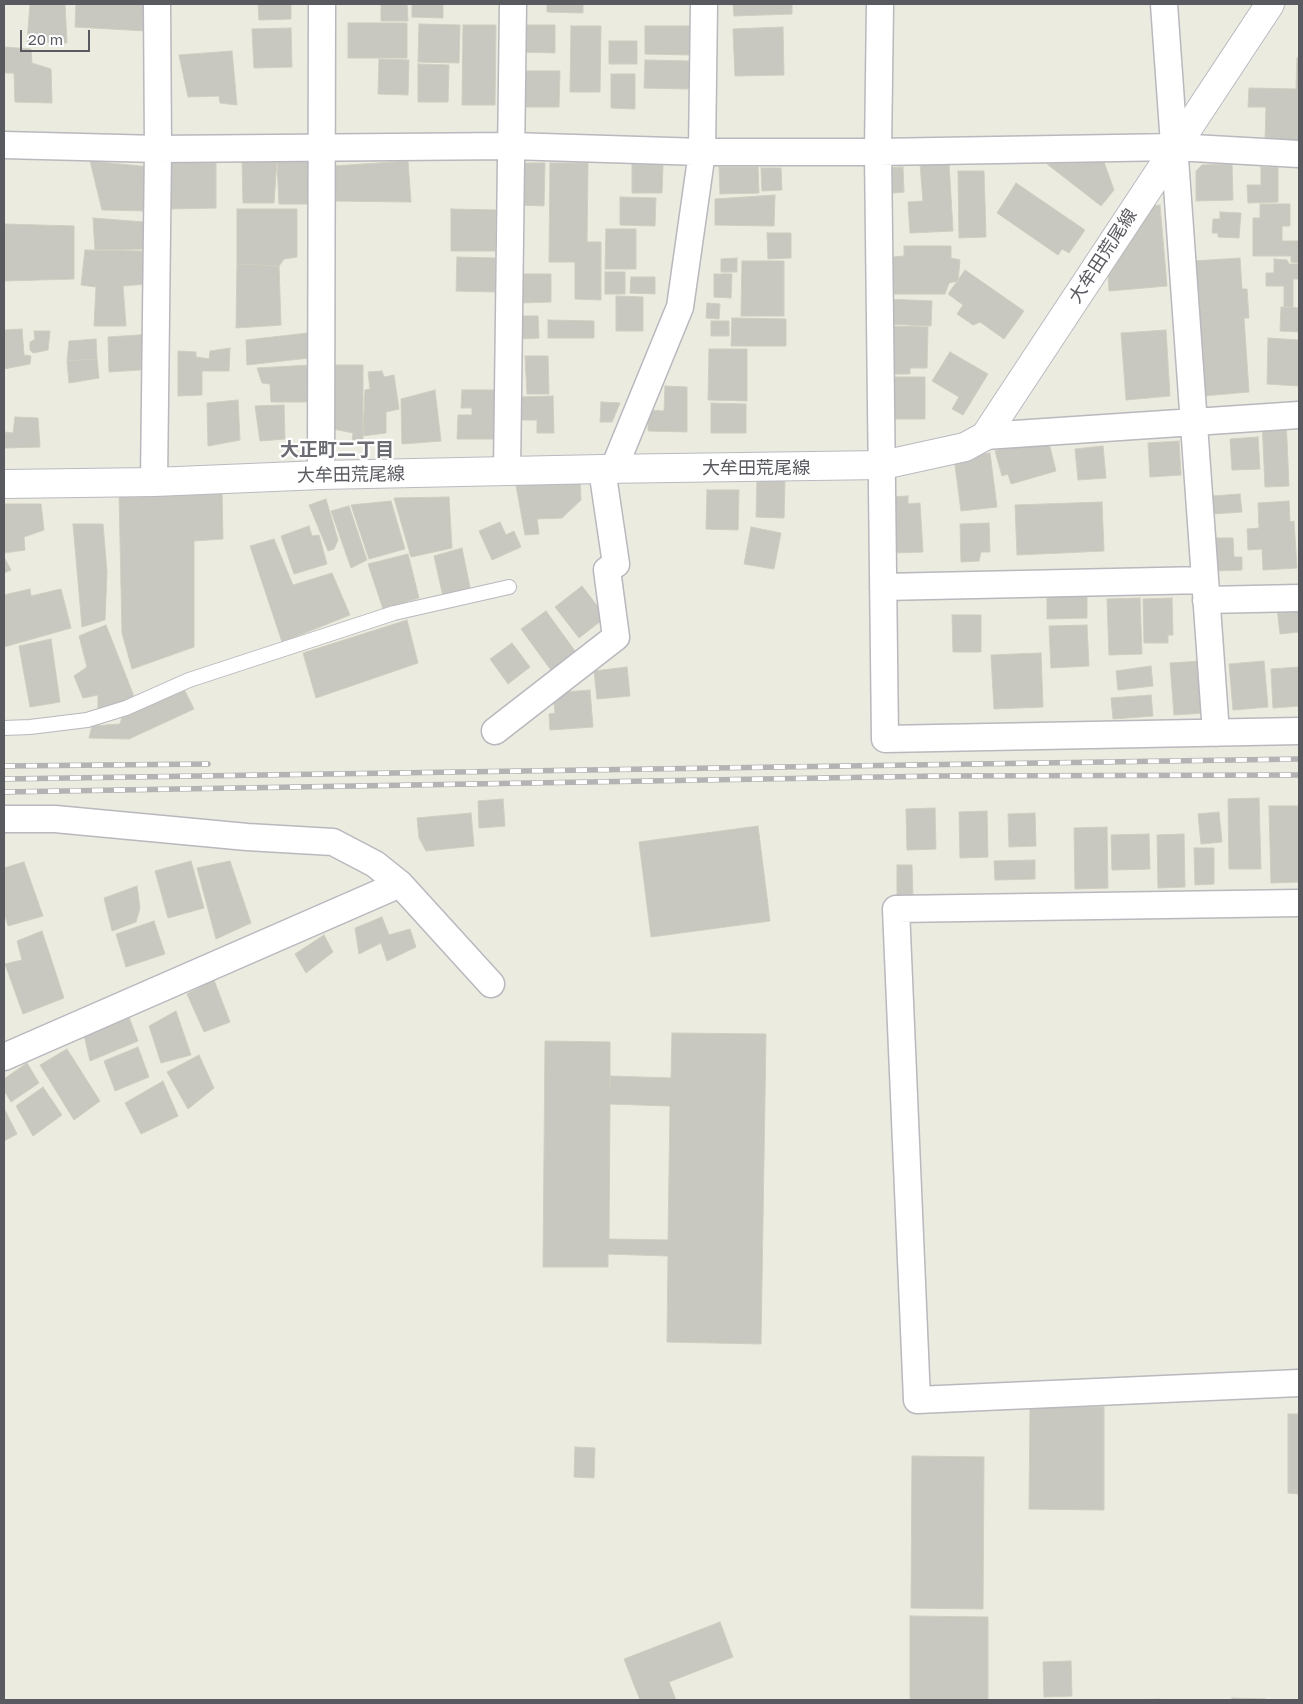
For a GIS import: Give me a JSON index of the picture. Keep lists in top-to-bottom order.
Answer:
{
  "streets": {
    "main road": ["大牟田荒尾線"]
  },
  "districts": ["大正町二丁目"],
  "scale_bar": "20 m"
}
